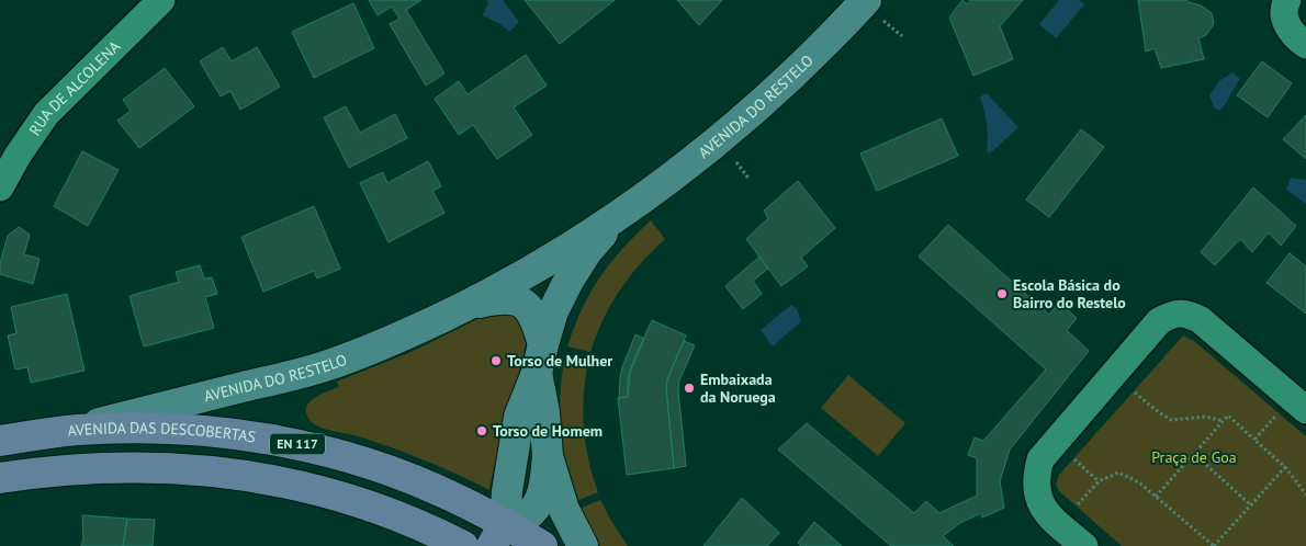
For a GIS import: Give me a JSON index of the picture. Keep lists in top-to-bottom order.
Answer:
{
  "streets": {
    "main road": ["AVENIDA DAS DESCOBERTAS", "EN 117"],
    "street": ["RUA DE ALCOLENA", "AVENIDA DO RESTELO"]
  },
  "crossings": [
    ["AVENIDA DO RESTELO", "AVENIDA DAS DESCOBERTAS"],
    ["AVENIDA DO RESTELO", "EN 117"],
    ["AVENIDA DAS DESCOBERTAS", "EN 117"]
  ],
  "parks": ["Praça de Goa"],
  "places": [
    "Escola Básica do Bairro do Restelo",
    "Torso de Mulher",
    "Embaixada da Noruega",
    "Torso de Homem"
  ]
}
